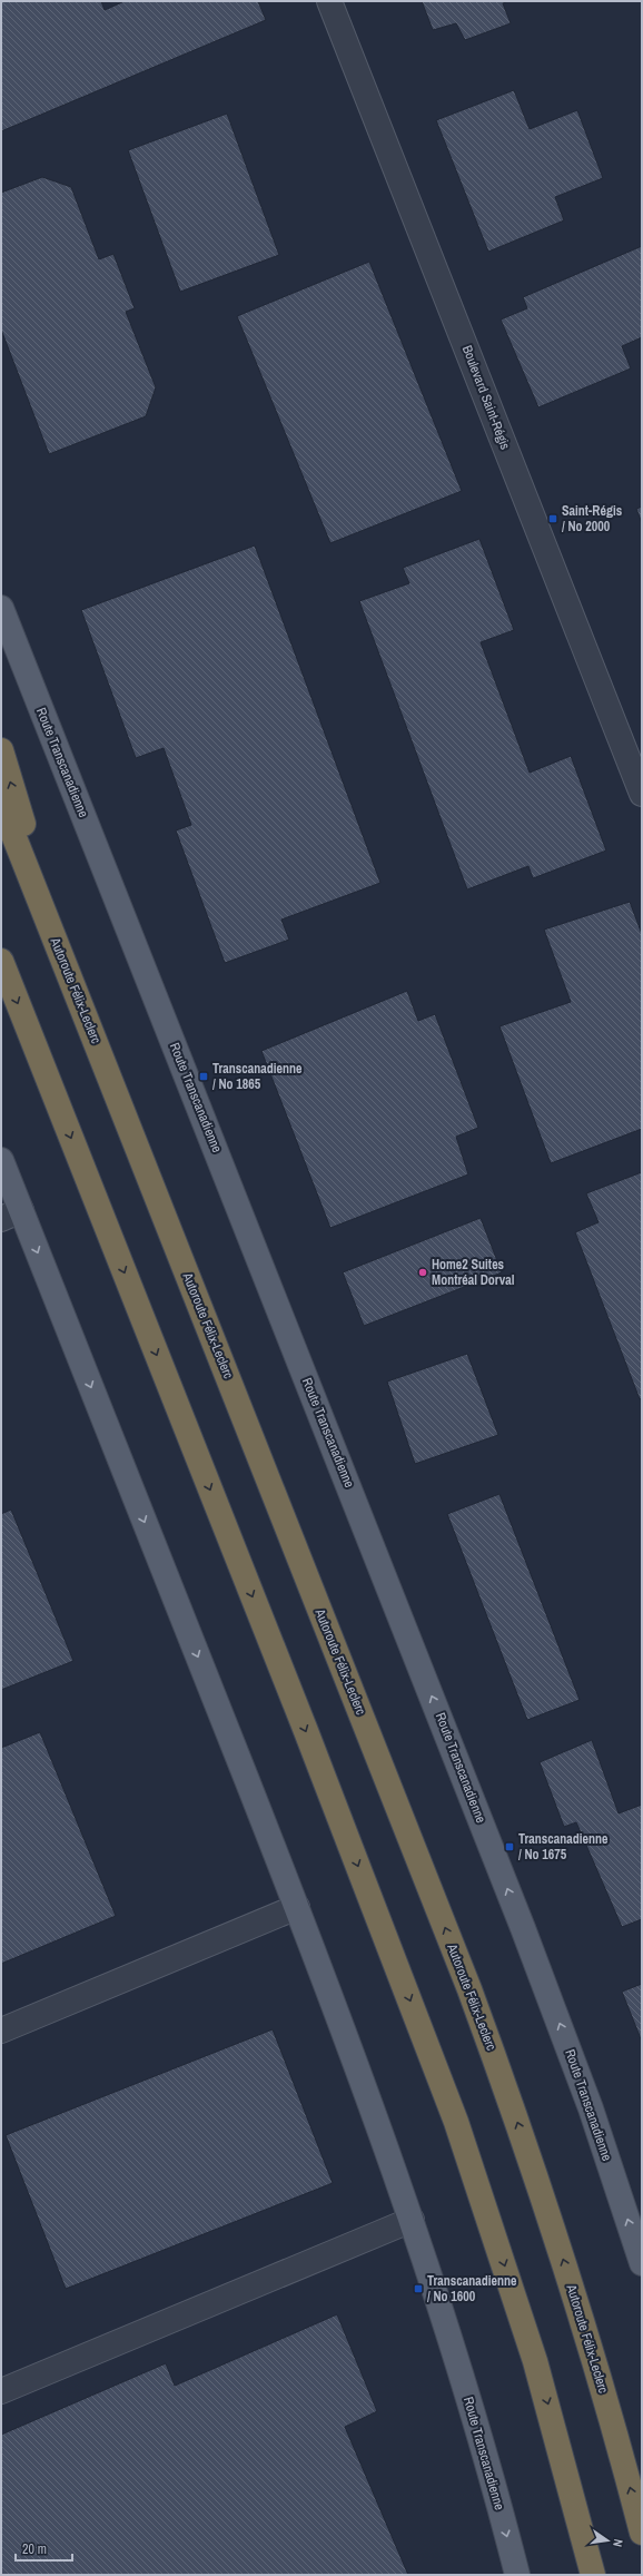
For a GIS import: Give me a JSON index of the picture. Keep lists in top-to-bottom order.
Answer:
{
  "streets": {
    "highway": ["Autoroute Félix-Leclerc"],
    "main road": ["Route Transcanadienne"],
    "street": ["Boulevard Saint-Régis"]
  },
  "places": {
    "transit": [
      "Saint-Régis / No 2000",
      "Transcanadienne / No 1865",
      "Transcanadienne / No 1675",
      "Transcanadienne / No 1600"
    ],
    "other": ["Home2 Suites Montréal Dorval"]
  },
  "scale_bar": "20 m",
  "north": "right"
}
